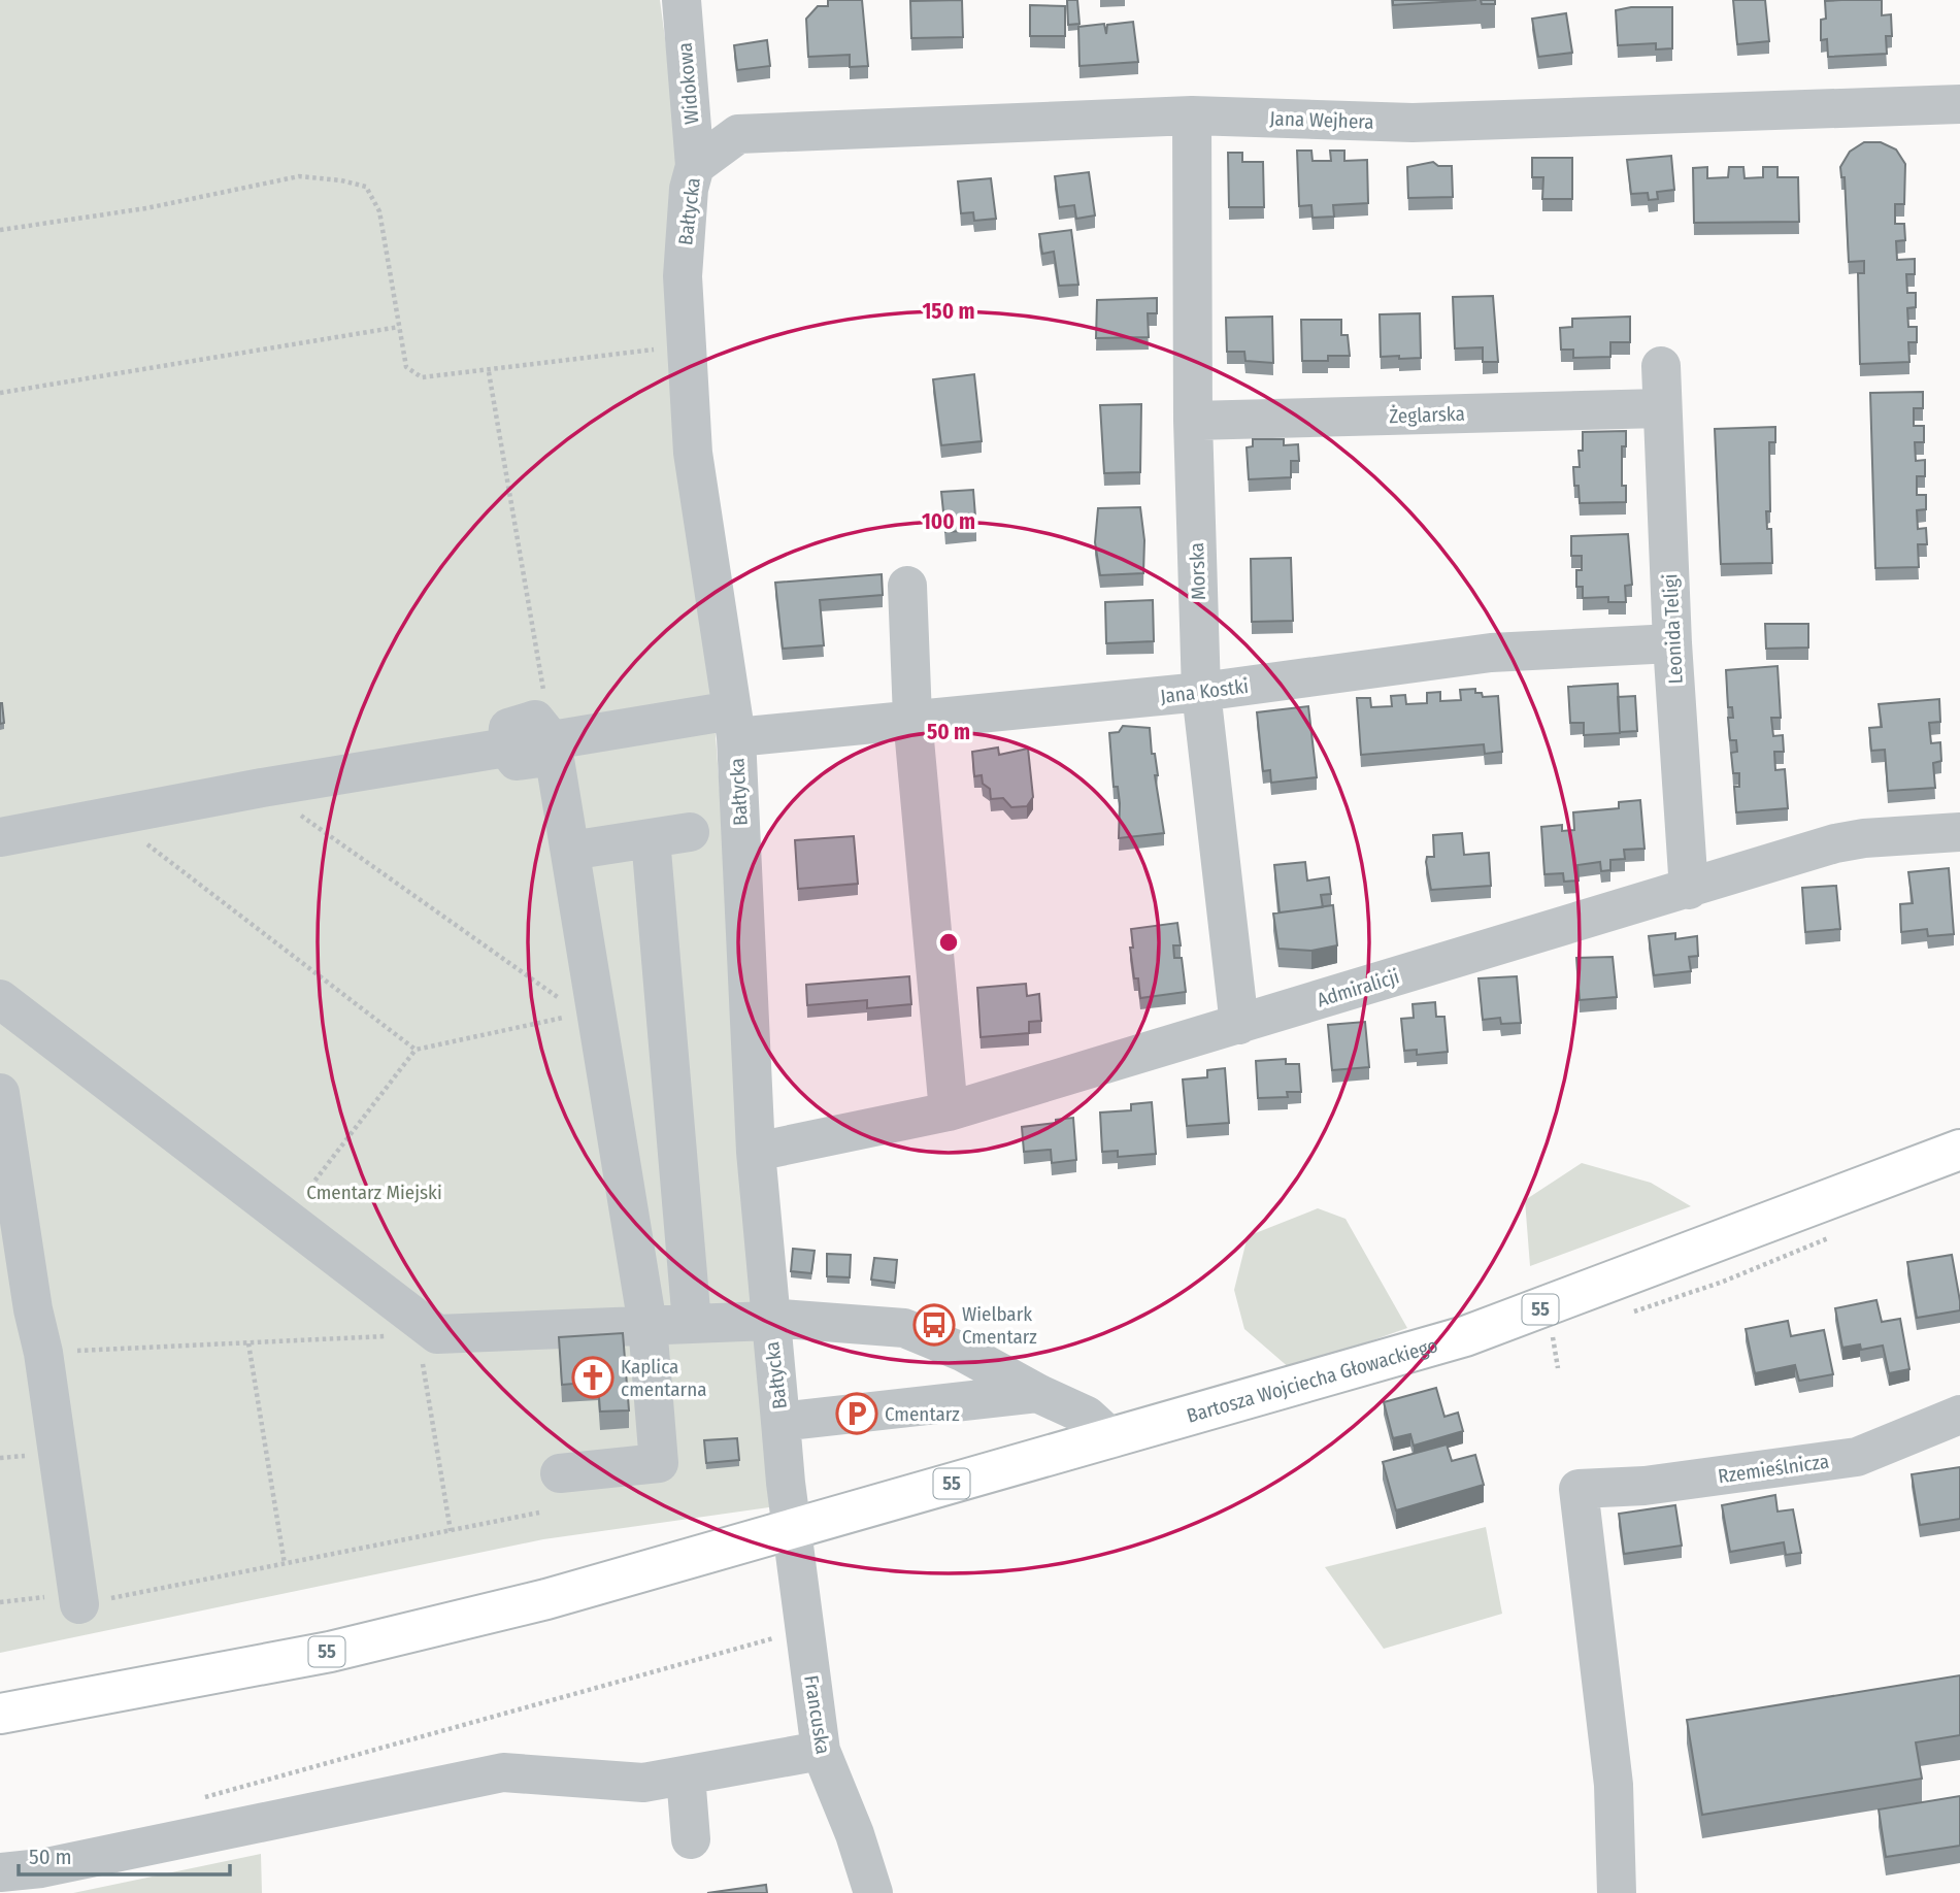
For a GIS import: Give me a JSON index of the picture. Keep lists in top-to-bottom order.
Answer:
{
  "streets": {
    "main road": ["55", "Bartosza Wojciecha Głowackiego"],
    "street": [
      "Widokowa",
      "Jana Wejhera",
      "Bałtycka",
      "Żeglarska",
      "Morska",
      "Leonida Teligi",
      "Jana Kostki",
      "Admiralicji",
      "Rzemieślnicza",
      "Francuska"
    ]
  },
  "crossings": [
    ["Widokowa", "Jana Wejhera"],
    ["Widokowa", "Bałtycka"],
    ["Jana Wejhera", "Bałtycka"],
    ["Jana Wejhera", "Morska"],
    ["Bałtycka", "Jana Kostki"],
    ["Bałtycka", "Admiralicji"],
    ["Bałtycka", "Bartosza Wojciecha Głowackiego"],
    ["Bałtycka", "Francuska"],
    ["Żeglarska", "Morska"],
    ["Żeglarska", "Leonida Teligi"],
    ["Morska", "Jana Kostki"],
    ["Morska", "Admiralicji"],
    ["Leonida Teligi", "Jana Kostki"],
    ["Leonida Teligi", "Admiralicji"],
    ["Bartosza Wojciecha Głowackiego", "Francuska"]
  ],
  "parks": ["Cmentarz Miejski"],
  "places": {
    "bus stop": ["Wielbark Cmentarz"],
    "church": ["Kaplica cmentarna"],
    "parking": ["Cmentarz"]
  },
  "scale_bar": "50 m",
  "rings": ["150 m", "100 m", "50 m"]
}
